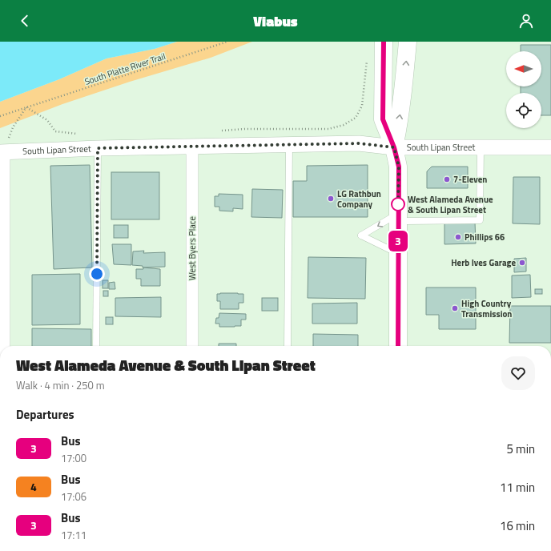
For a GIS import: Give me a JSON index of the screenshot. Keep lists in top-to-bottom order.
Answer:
{
  "streets": {
    "street": ["South Lipan Street", "West Byers Place"],
    "path": ["South Platte River Trail"]
  },
  "crossings": [
    ["South Lipan Street", "West Byers Place"]
  ],
  "places": [
    "7-Eleven",
    "LG Rathbun Company",
    "West Alameda Avenue & South Lipan Street",
    "Phillips 66",
    "Herb Ives Garage",
    "High Country Transmission"
  ],
  "lines": ["bus line 3"],
  "north": "left",
  "page": {
    "header": "Viabus",
    "on_map": "3",
    "heading": [
      ["West Alameda Avenue & South Lipan Street", "Walk · 4 min · 250 m"],
      "Departures"
    ],
    "list": [
      {
        "mark": "3",
        "name": "Bus",
        "note": "17:00",
        "value": "5 min"
      },
      {
        "mark": "4",
        "name": "Bus",
        "note": "17:06",
        "value": "11 min"
      },
      {
        "mark": "3",
        "name": "Bus",
        "note": "17:11",
        "value": "16 min"
      }
    ]
  }
}
